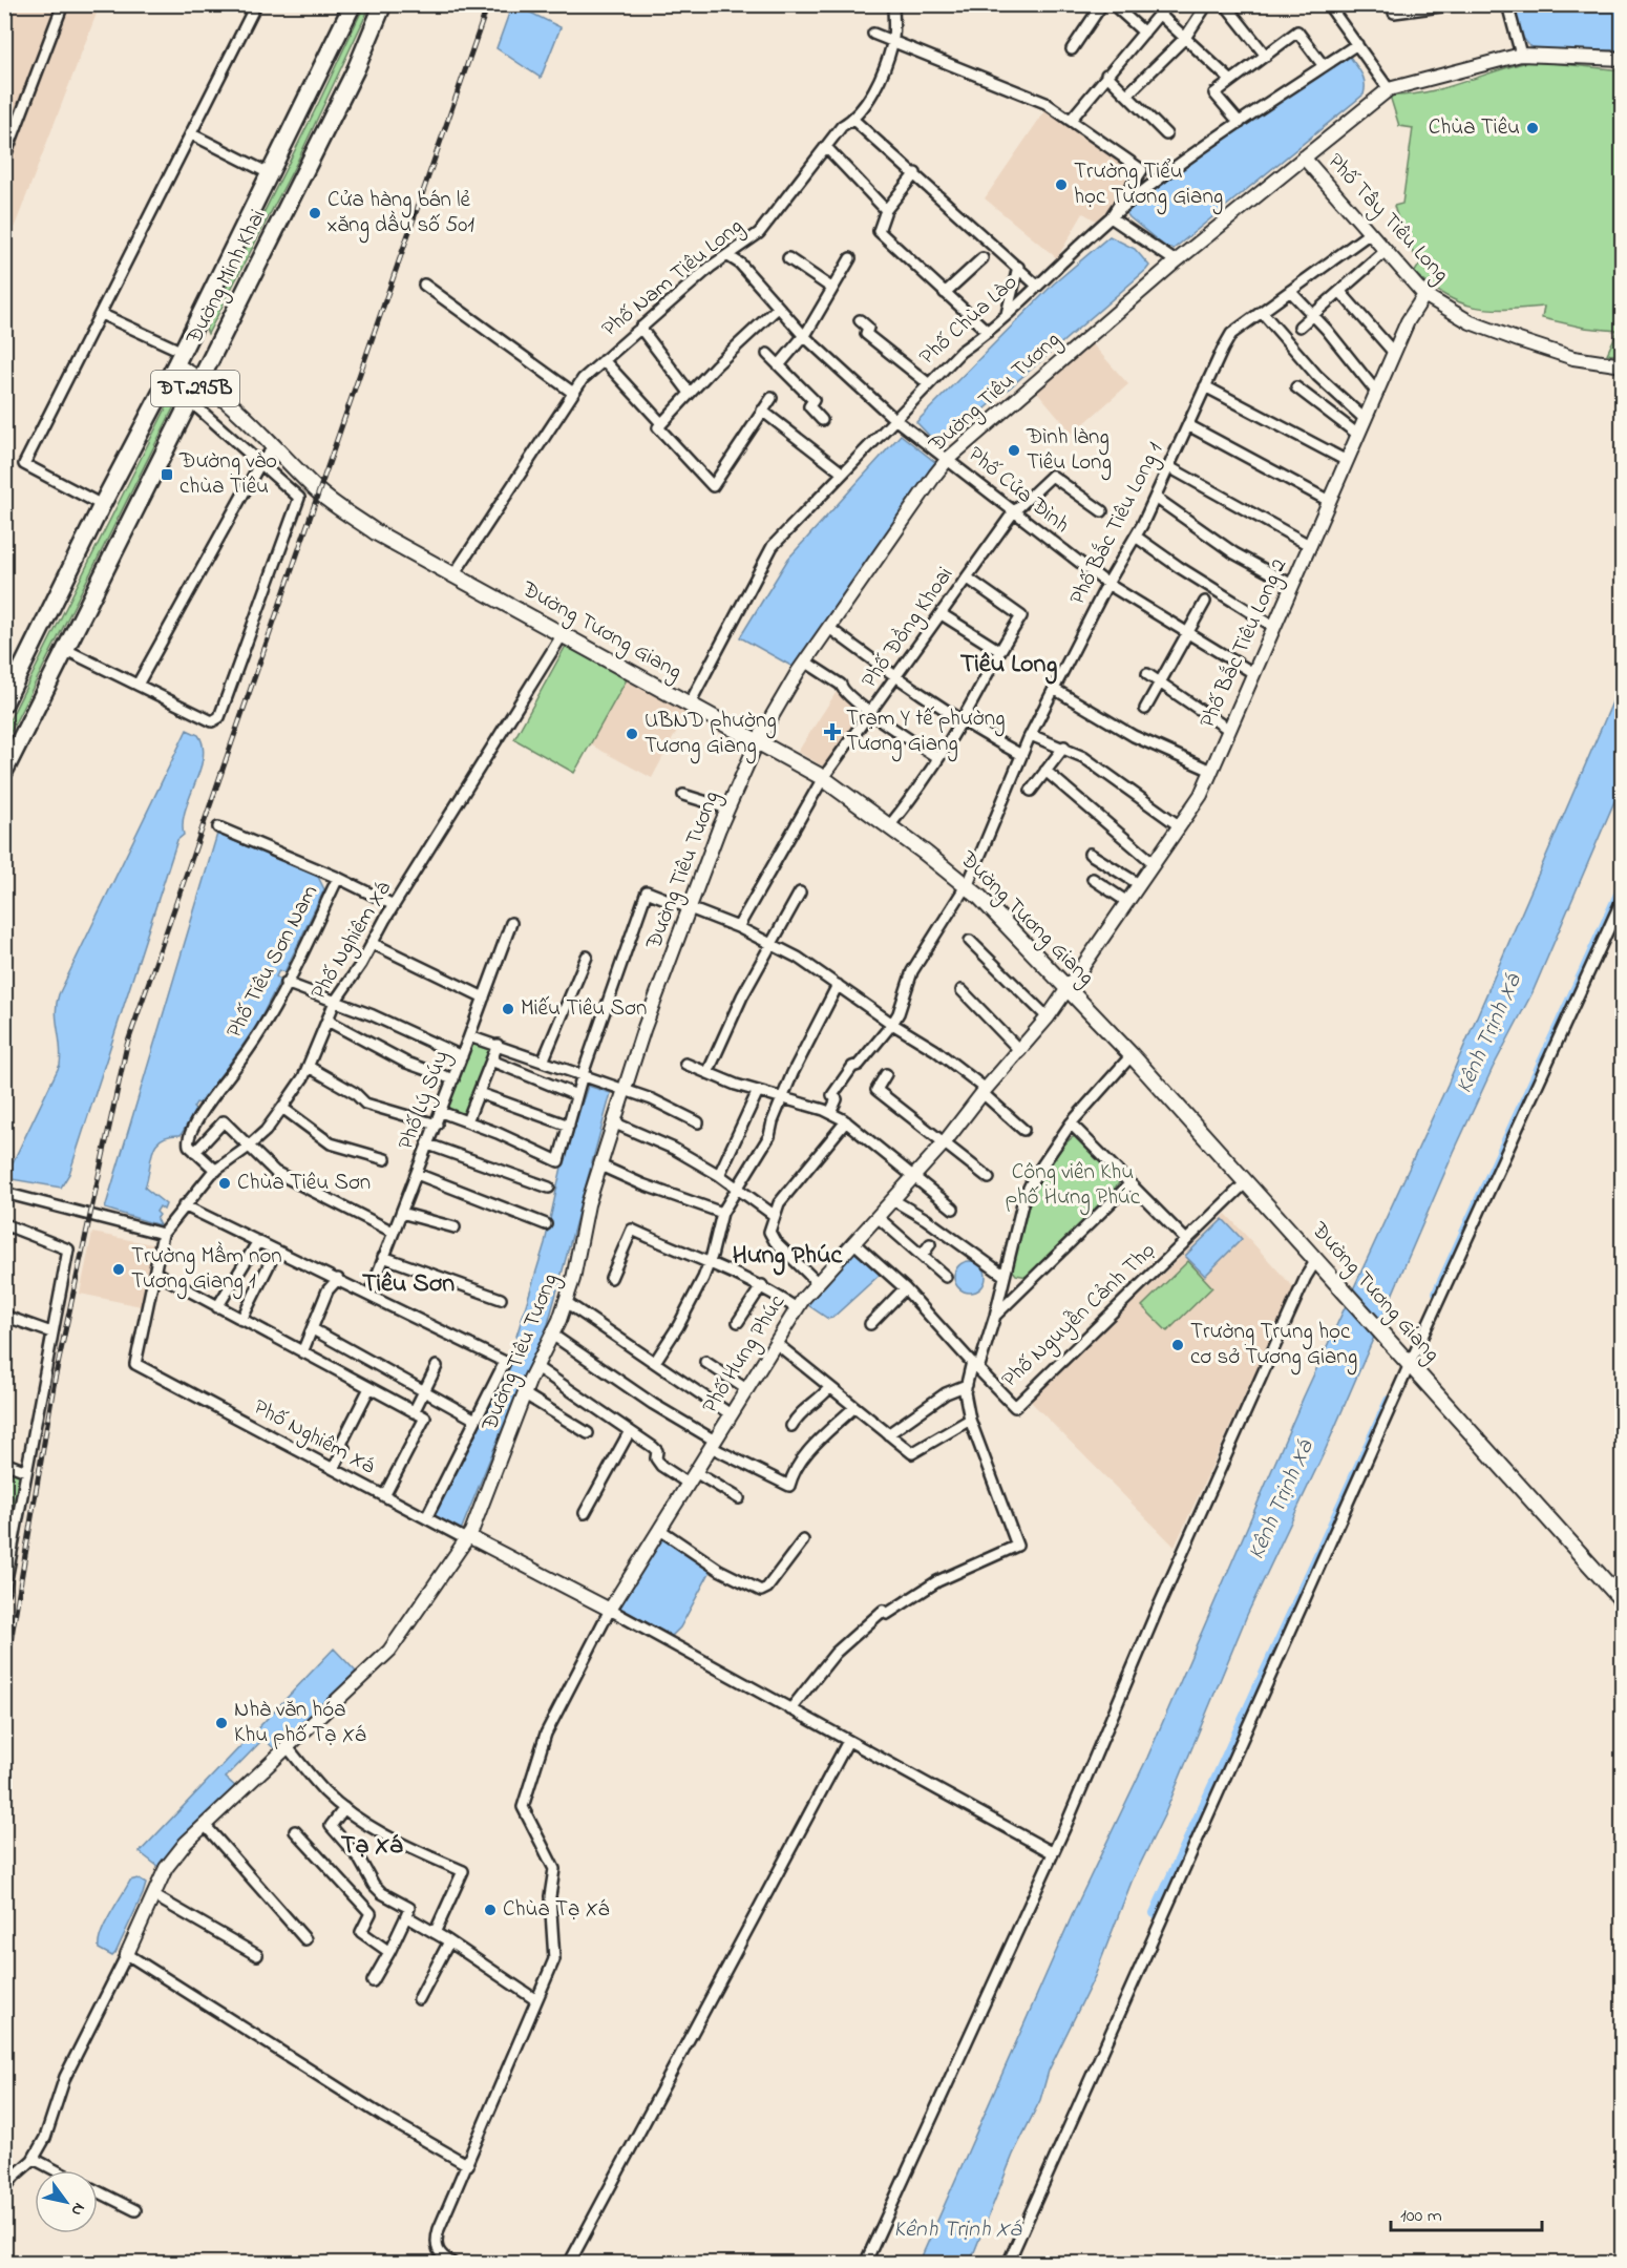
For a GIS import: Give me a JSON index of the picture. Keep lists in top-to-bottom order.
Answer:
{
  "streets": {
    "main road": ["Đường Minh Khai", "ĐT.295B", "Đường Tương Giang"],
    "street": [
      "Phố Tây Tiêu Long",
      "Phố Nam Tiêu Long",
      "Phố Chùa Lào",
      "Đường Tiêu Tương",
      "Phố Cửa Đình",
      "Phố Bắc Tiêu Long 1",
      "Phố Đồng Khoai",
      "Phố Bắc Tiêu Long 2",
      "Phố Nghiêm Xá",
      "Phố Tiêu Sơn Nam",
      "Phố Lý Súy",
      "Phố Nguyễn Cảnh Thọ",
      "Phố Hưng Phúc"
    ]
  },
  "crossings": [
    ["Phố Tây Tiêu Long", "Đường Tiêu Tương"],
    ["Phố Tây Tiêu Long", "Phố Bắc Tiêu Long 1"],
    ["Phố Tây Tiêu Long", "Phố Bắc Tiêu Long 2"],
    ["Đường Minh Khai", "Đường Tương Giang"],
    ["Phố Nam Tiêu Long", "Phố Cửa Đình"],
    ["Phố Nam Tiêu Long", "Đường Tương Giang"],
    ["Phố Chùa Lào", "Phố Cửa Đình"],
    ["Phố Chùa Lào", "Đường Tương Giang"],
    ["Đường Tiêu Tương", "Phố Cửa Đình"],
    ["Đường Tiêu Tương", "Đường Tương Giang"],
    ["Đường Tiêu Tương", "Phố Nghiêm Xá"],
    ["Đường Tiêu Tương", "Phố Lý Súy"],
    ["Phố Cửa Đình", "Phố Bắc Tiêu Long 1"],
    ["Phố Cửa Đình", "Phố Đồng Khoai"],
    ["Phố Cửa Đình", "Phố Bắc Tiêu Long 2"],
    ["Phố Bắc Tiêu Long 1", "Đường Tương Giang"],
    ["Phố Đồng Khoai", "Đường Tương Giang"],
    ["Đường Tương Giang", "Phố Bắc Tiêu Long 2"],
    ["Đường Tương Giang", "Phố Nghiêm Xá"],
    ["Đường Tương Giang", "Phố Nguyễn Cảnh Thọ"],
    ["Đường Tương Giang", "Phố Hưng Phúc"],
    ["Phố Bắc Tiêu Long 2", "Phố Hưng Phúc"],
    ["Phố Nghiêm Xá", "Phố Tiêu Sơn Nam"]
  ],
  "districts": [
    "Tiêu Long",
    "Hưng Phúc",
    "Tiêu Sơn",
    "Tạ Xá"
  ],
  "water": ["Kênh Trịnh Xá"],
  "parks": ["Công viên Khu phố Hưng Phúc"],
  "places": {
    "other": [
      "Chùa Tiêu",
      "Trường Tiểu học Tương Giang",
      "Cửa hàng bán lẻ xăng dầu số 501",
      "Đình làng Tiêu Long",
      "UBND phường Tương Giang",
      "Miếu Tiêu Sơn",
      "Chùa Tiêu Sơn",
      "Trường Mầm non Tương Giang 1",
      "Trường Trung học cơ sở Tương Giang",
      "Nhà văn hóa Khu phố Tạ Xá",
      "Chùa Tạ Xá"
    ],
    "transit": ["Đường vào chùa Tiêu"],
    "health": ["Trạm Y tế phường Tương Giang"]
  },
  "scale_bar": "100 m",
  "north": "bottom right"
}
